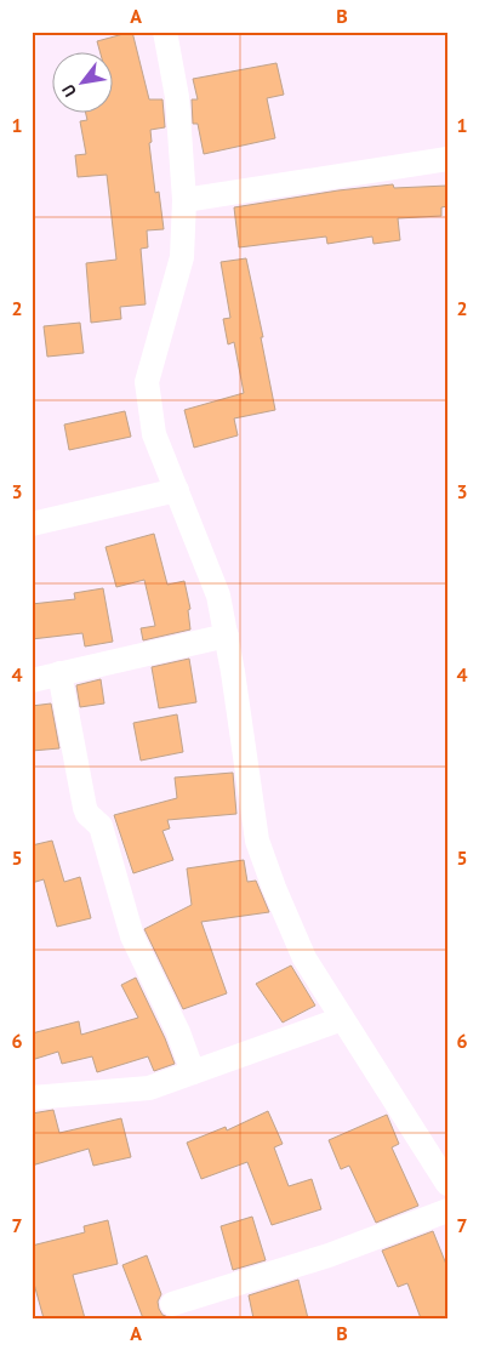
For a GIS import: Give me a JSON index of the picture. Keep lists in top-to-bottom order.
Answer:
{
  "north": "bottom left",
  "grid": {
    "columns": ["A", "B"],
    "rows": [
      "1",
      "2",
      "3",
      "4",
      "5",
      "6",
      "7"
    ]
  }
}
